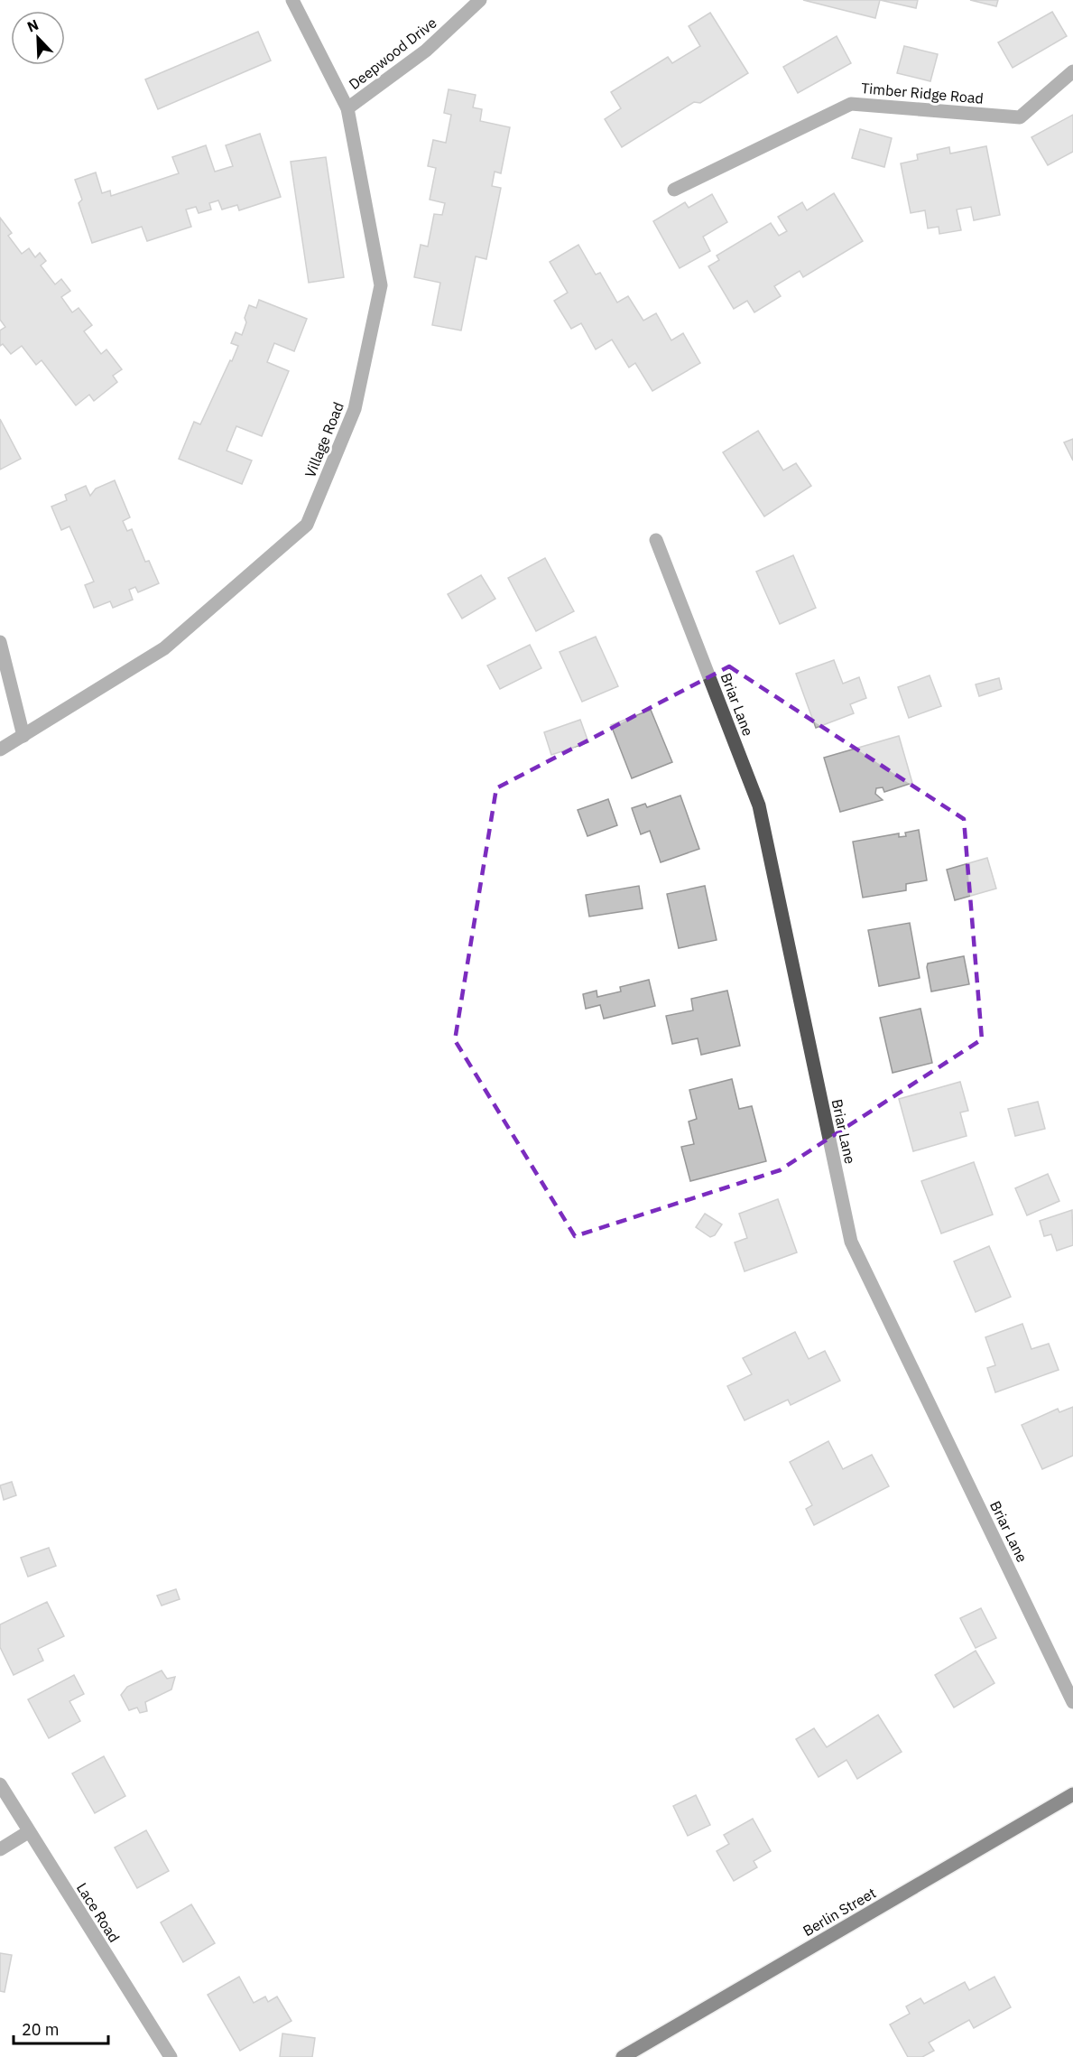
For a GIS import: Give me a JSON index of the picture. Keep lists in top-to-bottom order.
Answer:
{
  "streets": {
    "main road": ["Berlin Street"],
    "street": [
      "Deepwood Drive",
      "Timber Ridge Road",
      "Village Road",
      "Briar Lane",
      "Lace Road"
    ]
  },
  "crossings": [
    ["Deepwood Drive", "Village Road"]
  ],
  "scale_bar": "20 m",
  "north": "top left"
}
